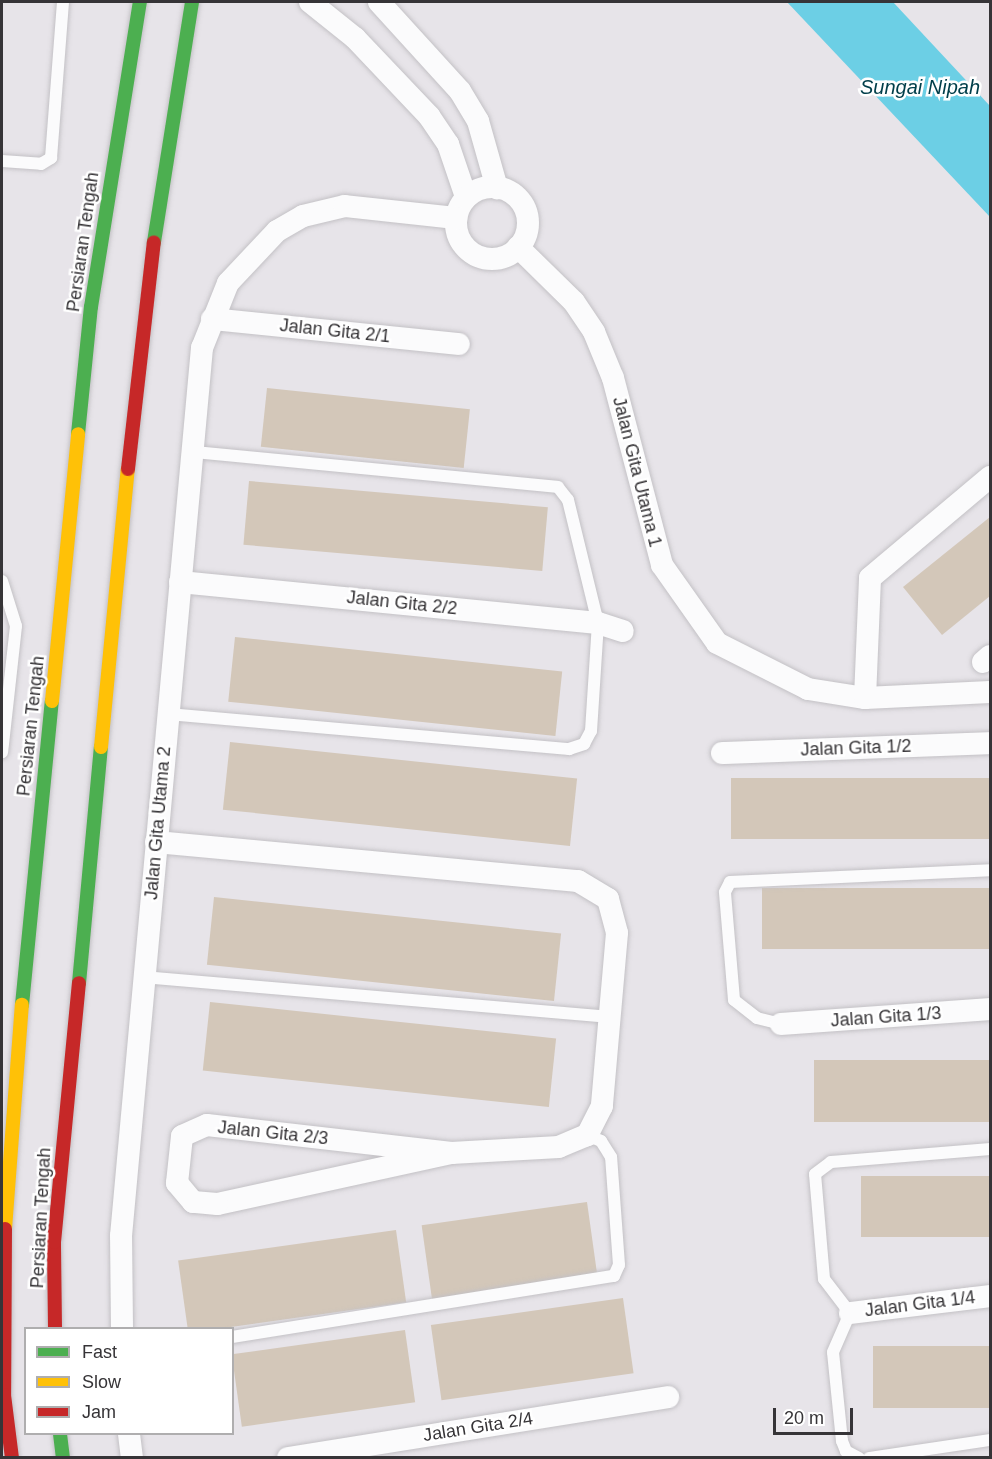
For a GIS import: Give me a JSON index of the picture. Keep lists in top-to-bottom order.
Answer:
{
  "streets": {
    "street": [
      "Persiaran Tengah",
      "Jalan Gita 2/1",
      "Jalan Gita Utama 1",
      "Jalan Gita 2/2",
      "Jalan Gita 1/2",
      "Jalan Gita Utama 2",
      "Jalan Gita 1/3",
      "Jalan Gita 2/3",
      "Jalan Gita 1/4",
      "Jalan Gita 2/4"
    ]
  },
  "crossings": [
    ["Jalan Gita 2/1", "Jalan Gita Utama 2"],
    ["Jalan Gita Utama 1", "Jalan Gita Utama 2"],
    ["Jalan Gita 2/2", "Jalan Gita Utama 2"]
  ],
  "water": ["Sungai Nipah"],
  "legend": ["Fast", "Slow", "Jam"],
  "scale_bar": "20 m"
}
